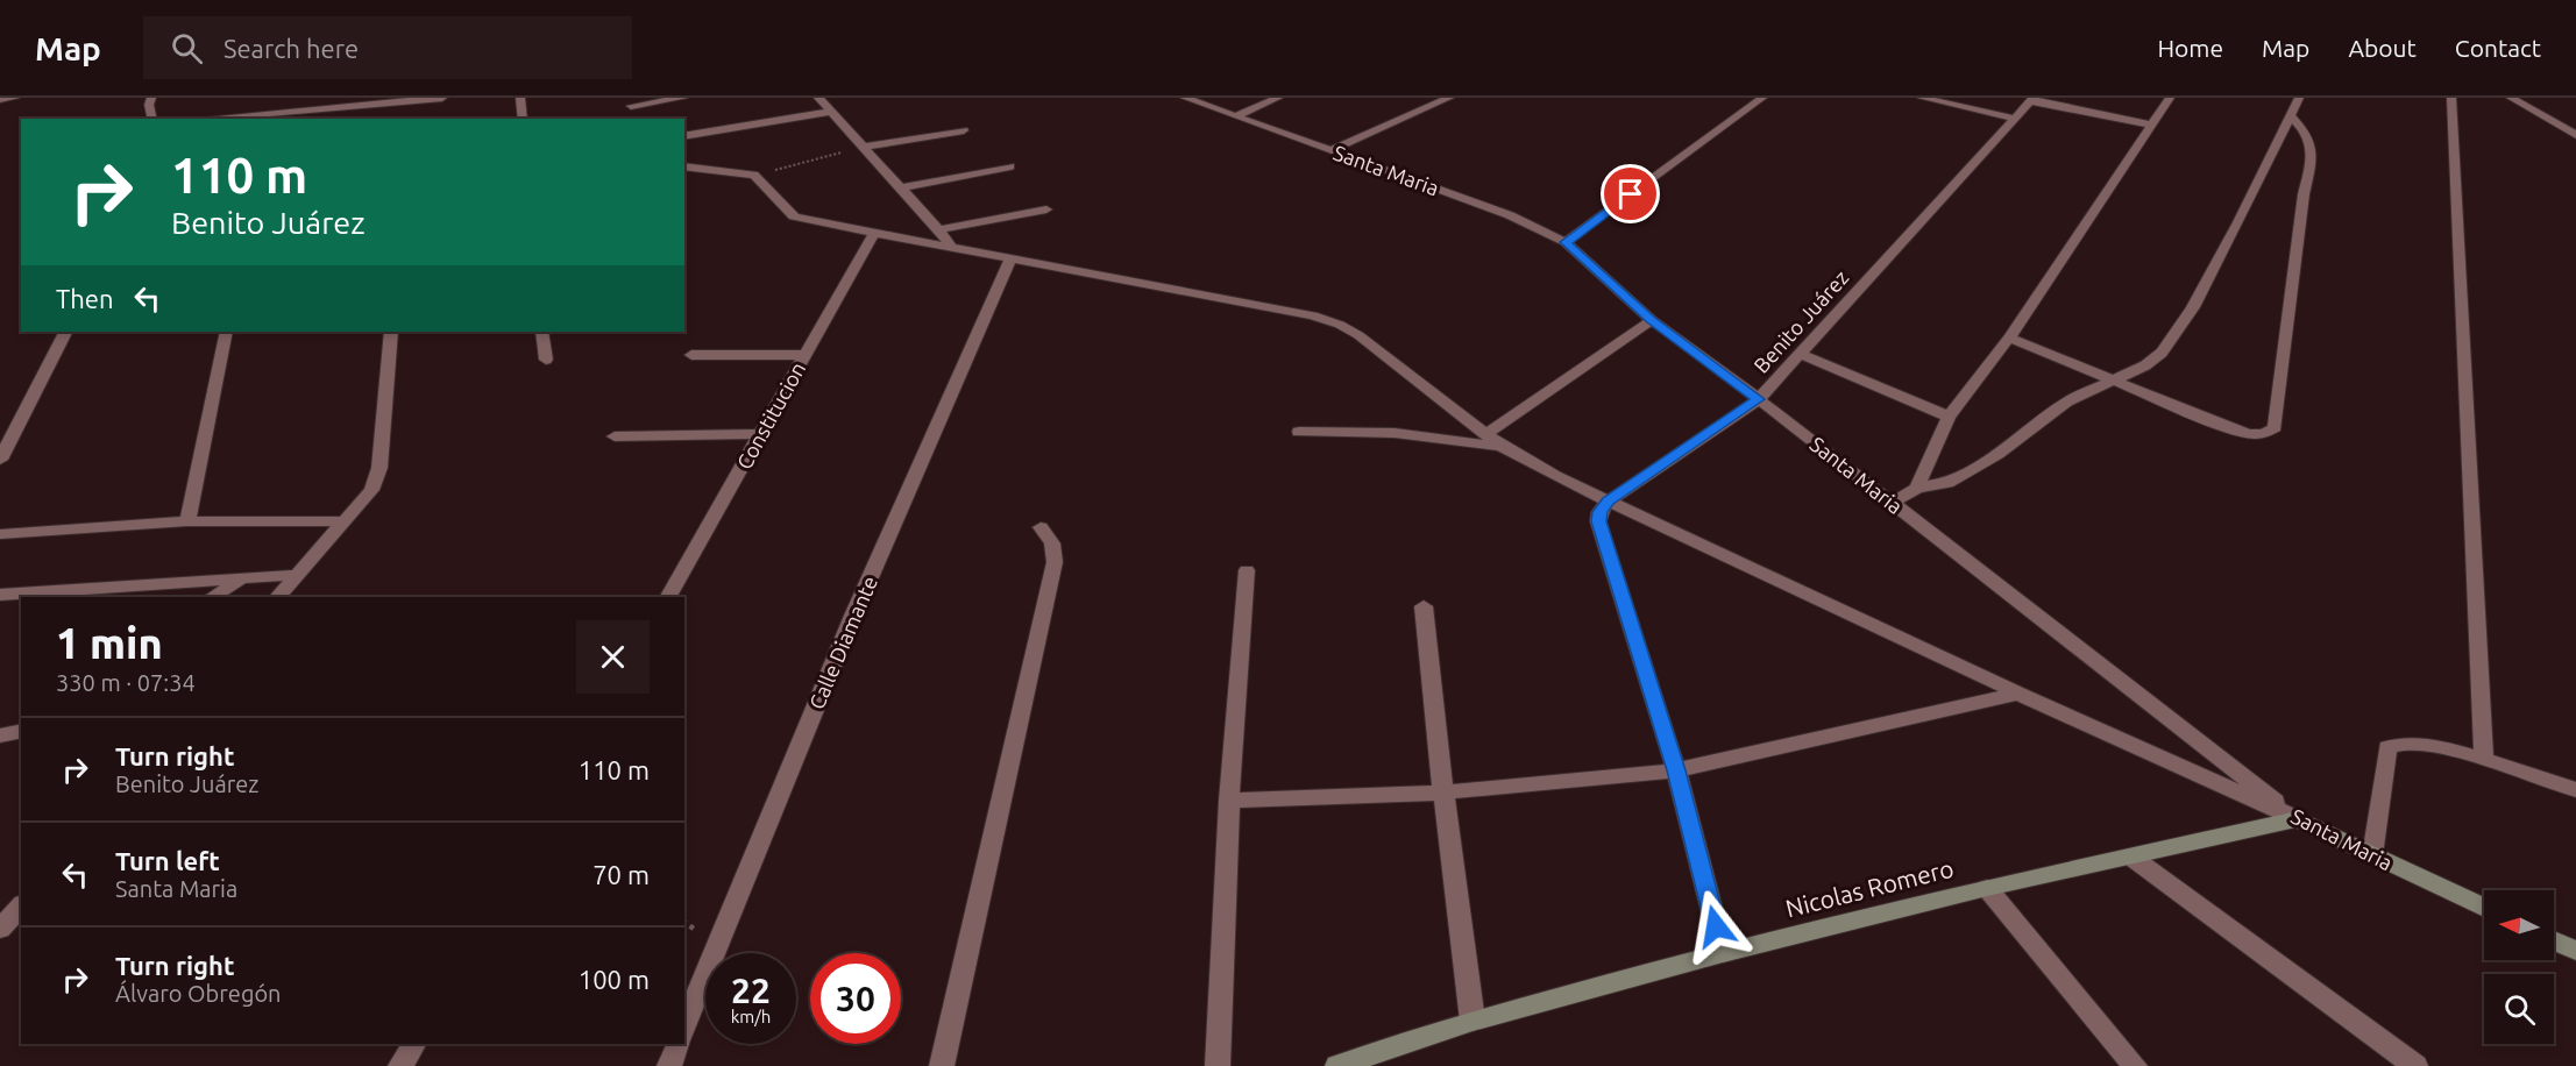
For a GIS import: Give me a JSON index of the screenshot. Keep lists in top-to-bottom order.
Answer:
{
  "streets": {
    "main road": ["Santa Maria", "Nicolas Romero"],
    "street": ["Benito Juárez", "Constitucion", "Calle Diamante"]
  },
  "crossings": [
    ["Santa Maria", "Benito Juárez"],
    ["Santa Maria", "Nicolas Romero"]
  ],
  "north": "left",
  "page": {
    "header": "Map",
    "search": "Search here",
    "nav": [
      "Home",
      "Map",
      "About",
      "Contact"
    ],
    "turn": ["110 m", "Benito Juárez"],
    "then": "Then",
    "heading": ["1 min", "330 m · 07:34"],
    "list": [
      {
        "name": "Turn right",
        "note": "Benito Juárez",
        "value": "110 m"
      },
      {
        "name": "Turn left",
        "note": "Santa Maria",
        "value": "70 m"
      },
      {
        "name": "Turn right",
        "note": "Álvaro Obregón",
        "value": "100 m"
      }
    ],
    "speed": "22 km/h",
    "limit": "30"
  }
}
